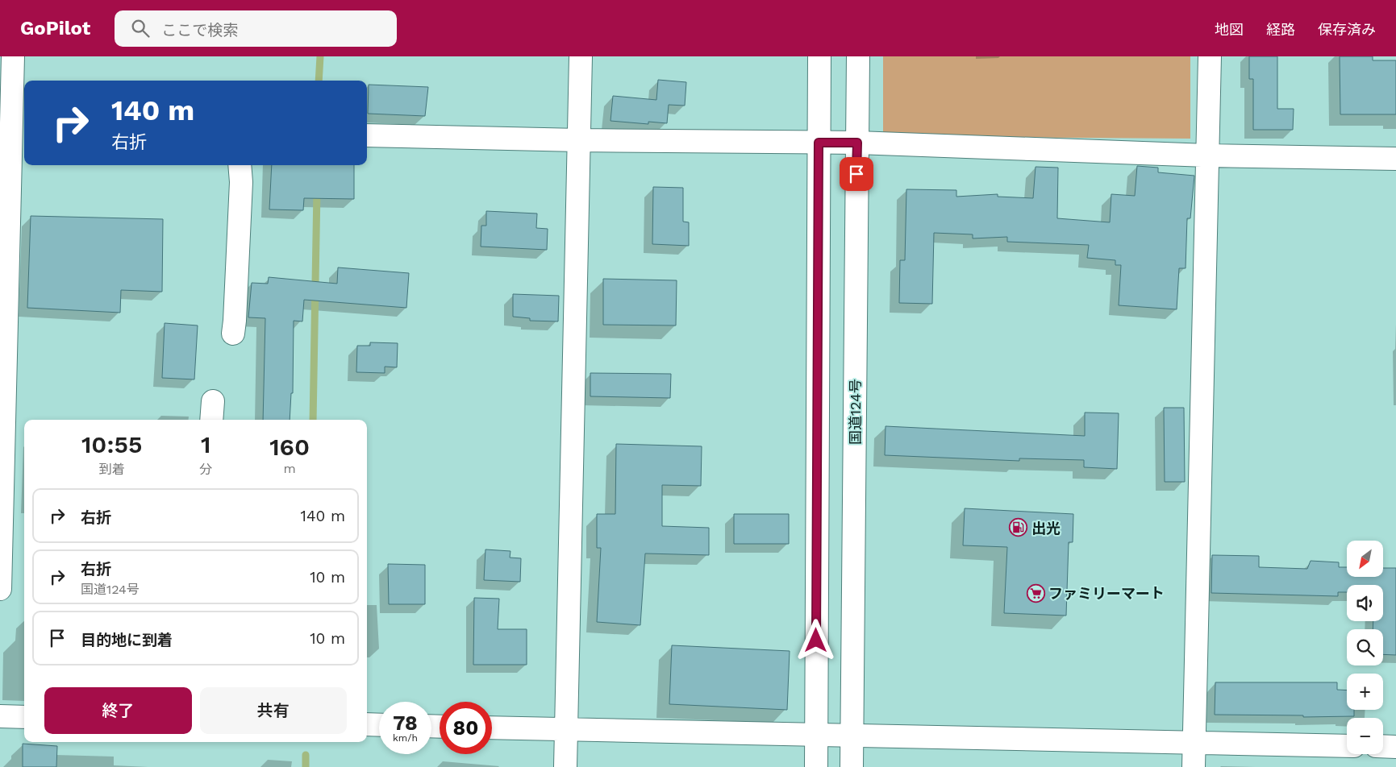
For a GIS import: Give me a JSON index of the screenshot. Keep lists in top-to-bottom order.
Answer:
{
  "streets": {
    "main road": ["国道124号"]
  },
  "places": {
    "fuel station": ["出光"],
    "supermarket": ["ファミリーマート"]
  },
  "north": "bottom left",
  "page": {
    "header": "GoPilot",
    "search": "ここで検索",
    "nav": ["地図", "経路", "保存済み"],
    "turn": ["140 m", "右折"],
    "eta": [
      "10:55",
      "到着",
      "1",
      "分",
      "160",
      "m"
    ],
    "list": [
      {
        "name": "右折",
        "value": "140 m"
      },
      {
        "name": "右折",
        "note": "国道124号",
        "value": "10 m"
      },
      {
        "name": "目的地に到着",
        "value": "10 m"
      }
    ],
    "map_buttons": ["+", "−"],
    "buttons": ["終了", "共有"],
    "speed": "78 km/h",
    "limit": "80"
  }
}
